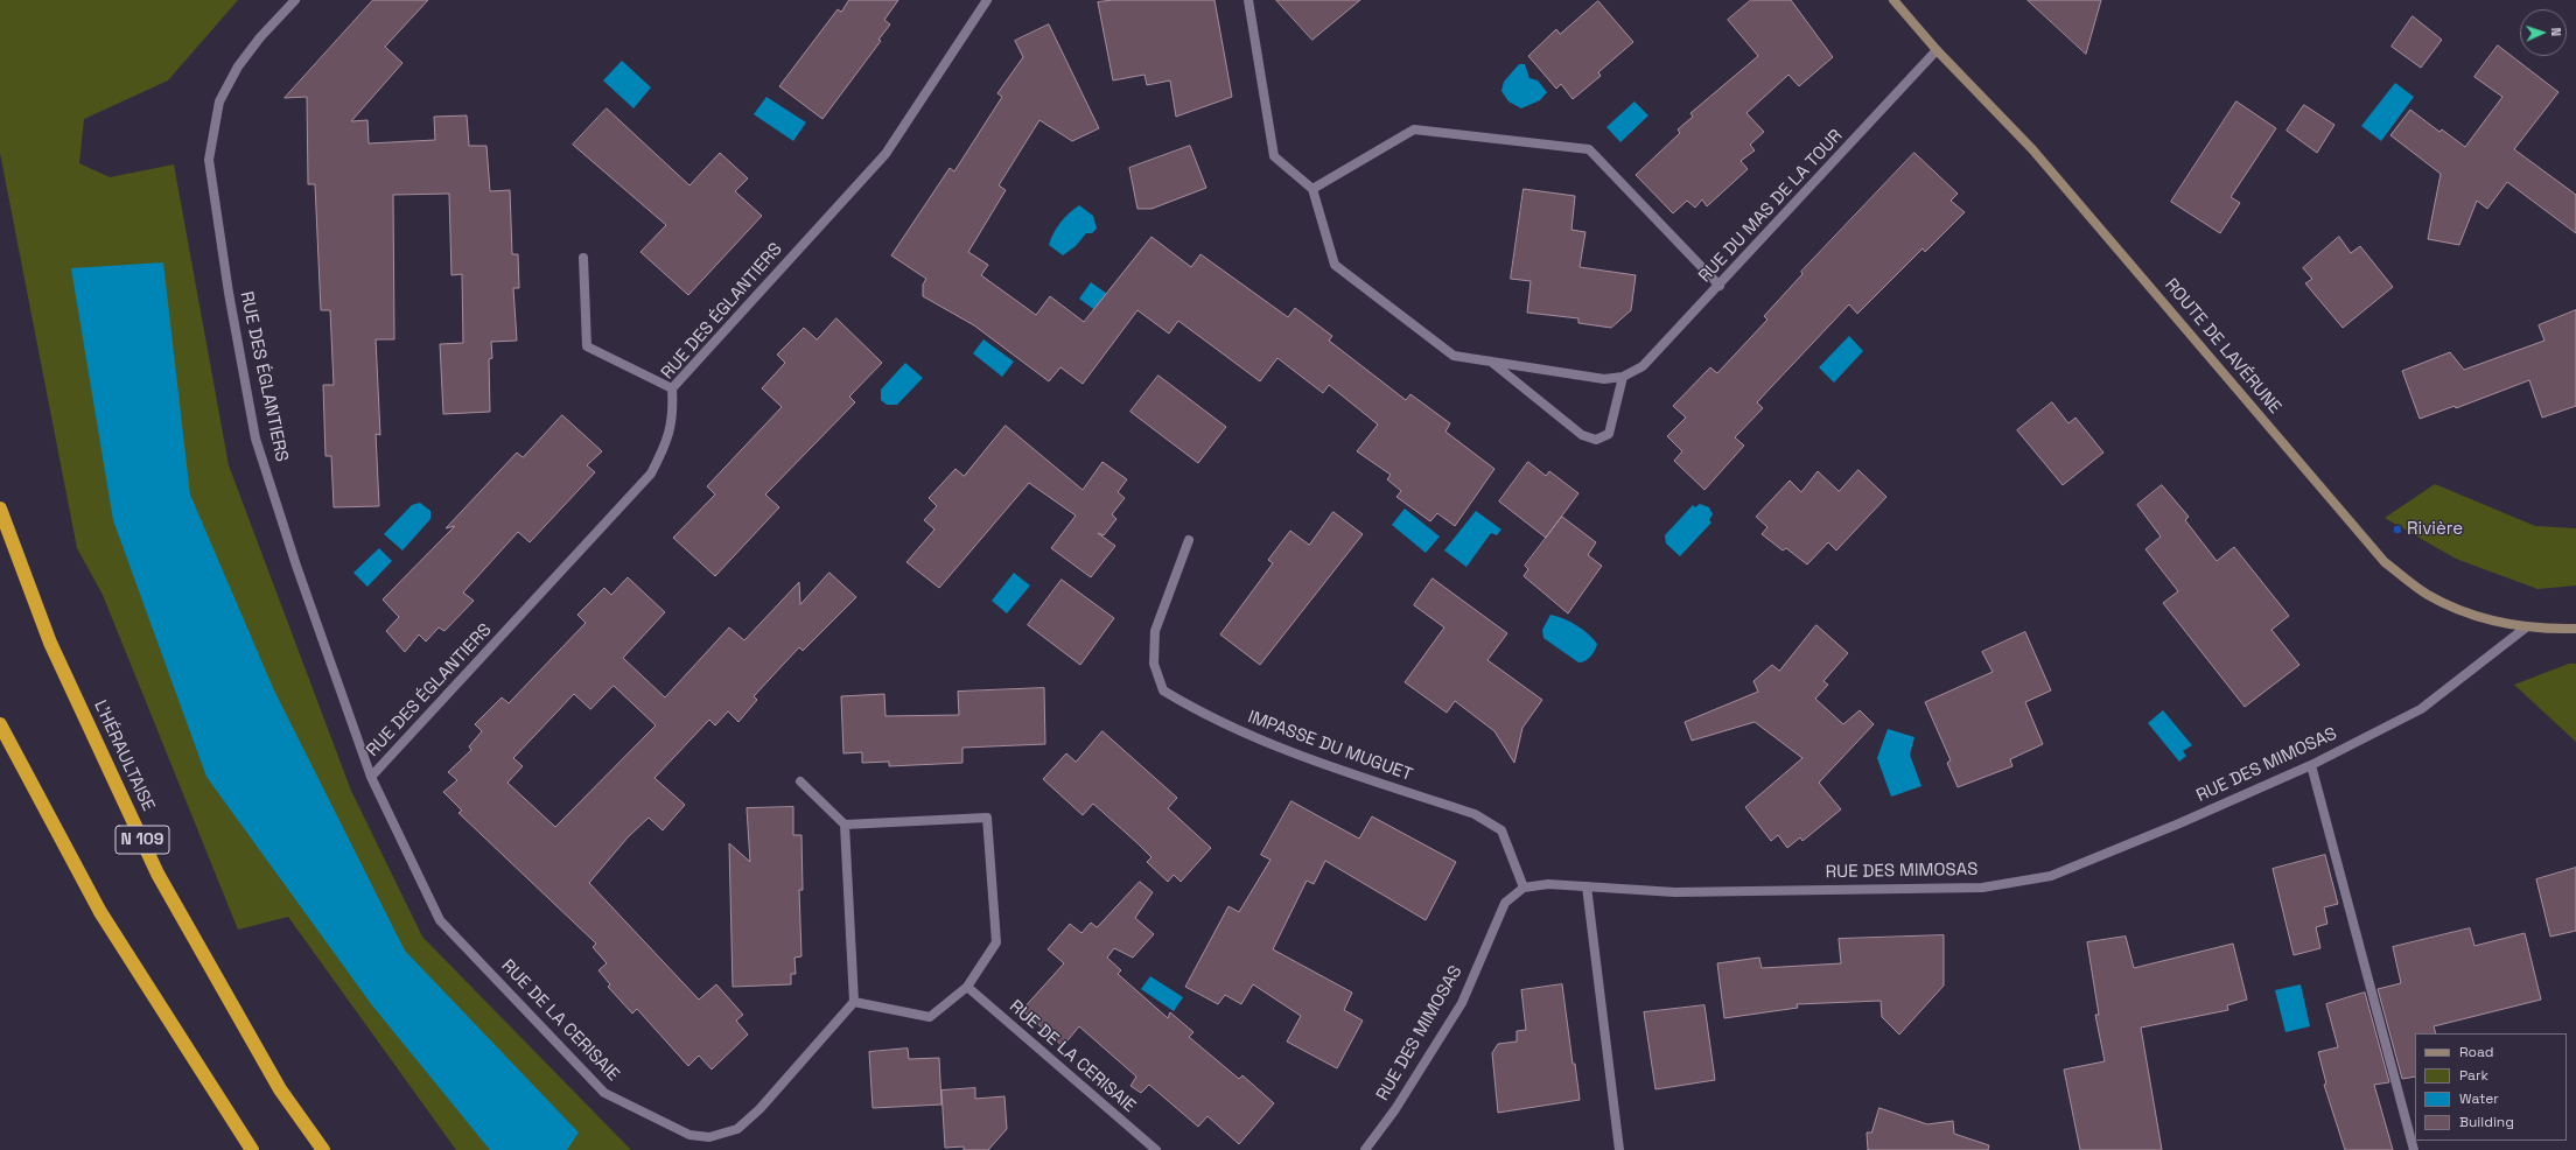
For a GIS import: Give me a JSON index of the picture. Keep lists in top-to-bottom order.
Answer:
{
  "streets": {
    "highway": ["L'HÉRAULTAISE", "N 109"],
    "street": [
      "RUE DU MAS DE LA TOUR",
      "RUE DES ÉGLANTIERS",
      "ROUTE DE LAVÉRUNE",
      "IMPASSE DU MUGUET",
      "RUE DES MIMOSAS",
      "RUE DE LA CERISAIE"
    ]
  },
  "crossings": [
    ["RUE DU MAS DE LA TOUR", "ROUTE DE LAVÉRUNE"],
    ["RUE DES ÉGLANTIERS", "RUE DE LA CERISAIE"],
    ["ROUTE DE LAVÉRUNE", "RUE DES MIMOSAS"],
    ["IMPASSE DU MUGUET", "RUE DES MIMOSAS"]
  ],
  "places": ["Rivière"],
  "legend": [
    "Road",
    "Park",
    "Water",
    "Building"
  ],
  "north": "right"
}
